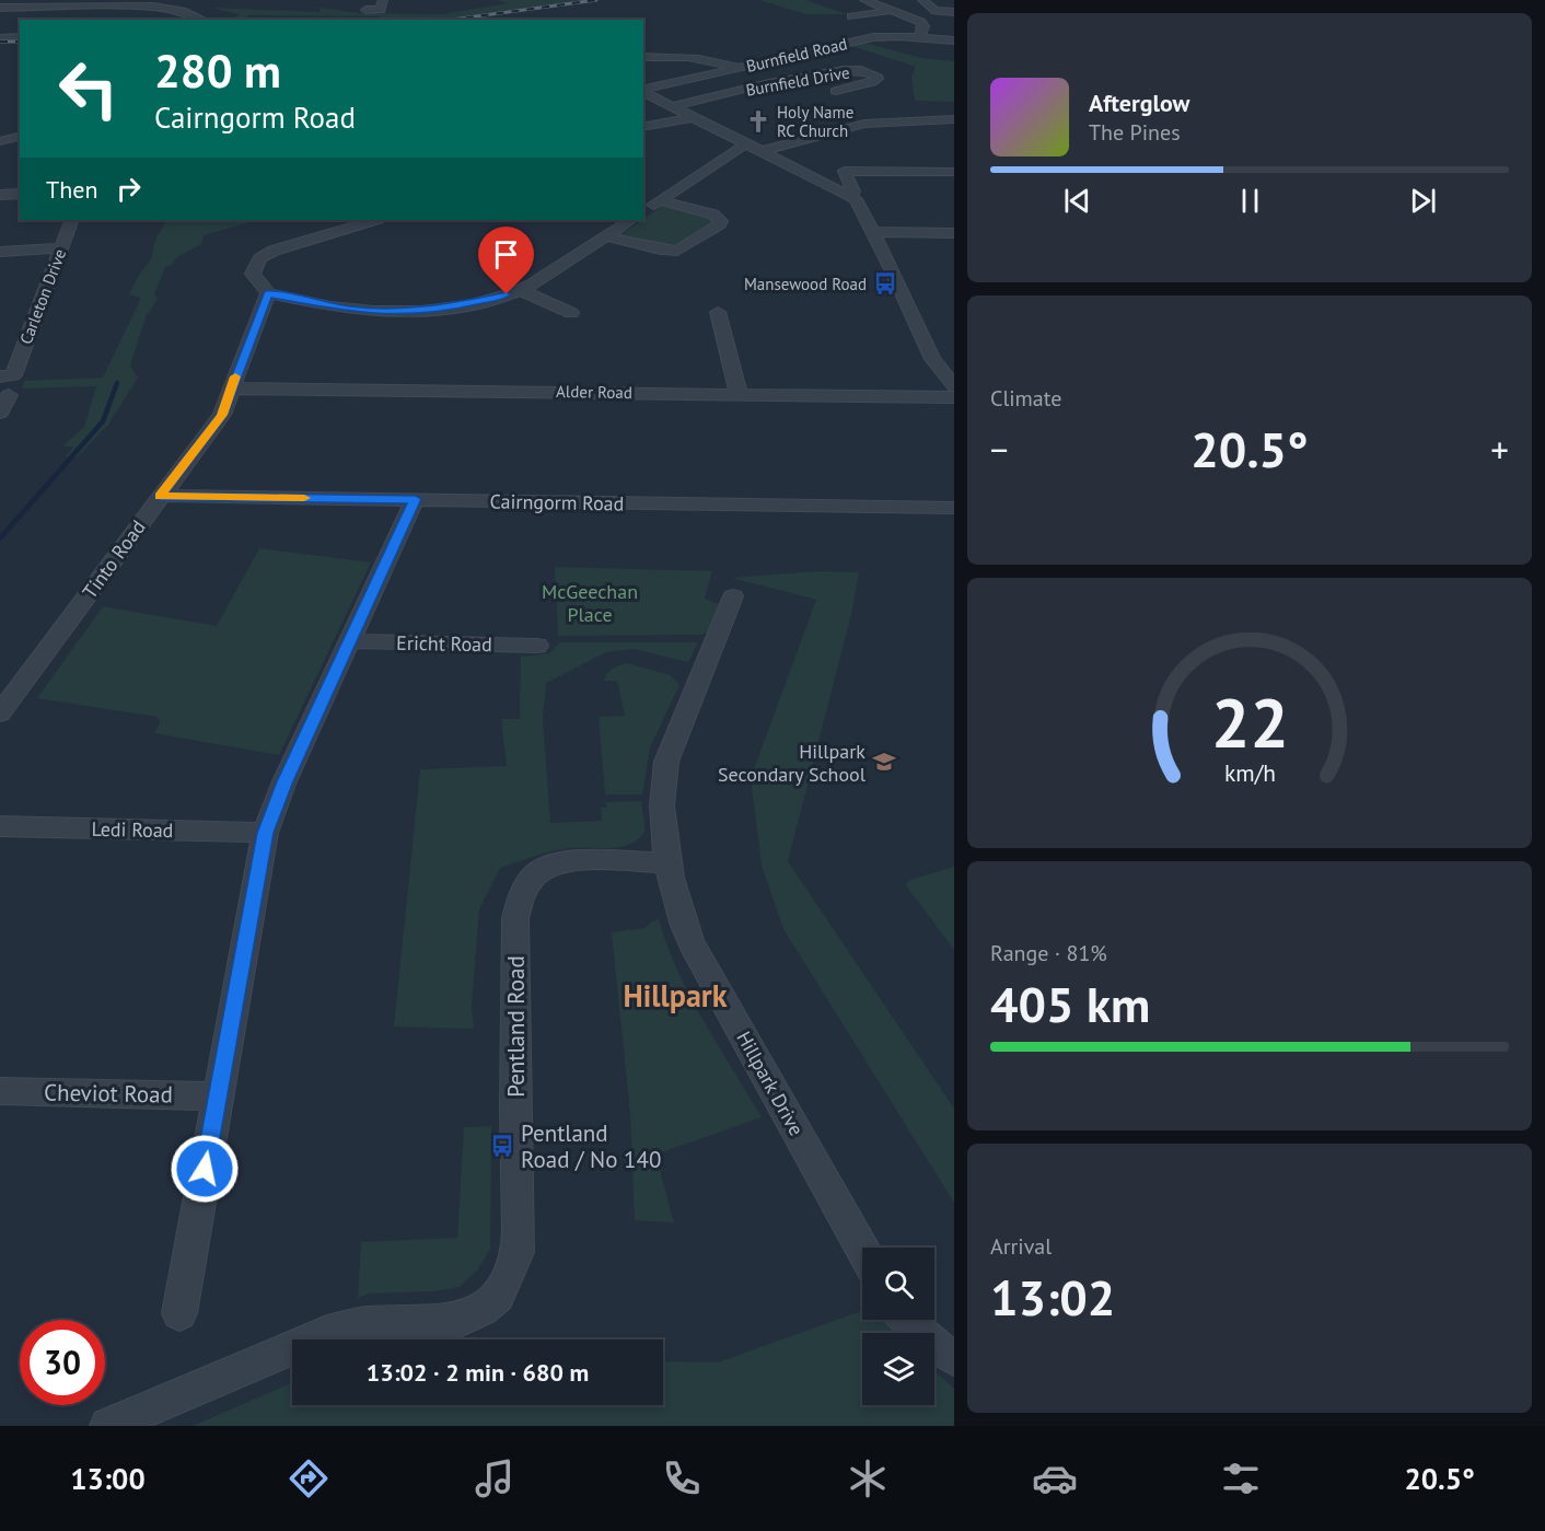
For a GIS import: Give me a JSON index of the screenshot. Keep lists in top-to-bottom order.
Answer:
{
  "streets": {
    "street": [
      "Burnfield Road",
      "Burnfield Drive",
      "Carleton Drive",
      "Alder Road",
      "Cairngorm Road",
      "Tinto Road",
      "Ericht Road",
      "Ledi Road",
      "Pentland Road",
      "Hillpark Drive",
      "Cheviot Road"
    ]
  },
  "crossings": [
    ["Alder Road", "Tinto Road"],
    ["Cairngorm Road", "Tinto Road"],
    ["Pentland Road", "Hillpark Drive"]
  ],
  "districts": ["Hillpark"],
  "parks": ["McGeechan Place"],
  "places": {
    "church": ["Holy Name RC Church"],
    "bus stop": ["Mansewood Road", "Pentland Road / No 140"],
    "school or university": ["Hillpark Secondary School"]
  },
  "page": {
    "turn": ["280 m", "Cairngorm Road"],
    "song": ["Afterglow", "The Pines"],
    "then": "Then",
    "tile": [
      "Climate",
      ["Range · 81%", "405 km"],
      ["Arrival", "13:02"]
    ],
    "heat": ["−", "20.5°", "+"],
    "limit": "30",
    "trip": "13:02 · 2 min · 680 m",
    "tabs": ["13:00", "20.5°"],
    "gauge": ["22", "km/h"]
  }
}
